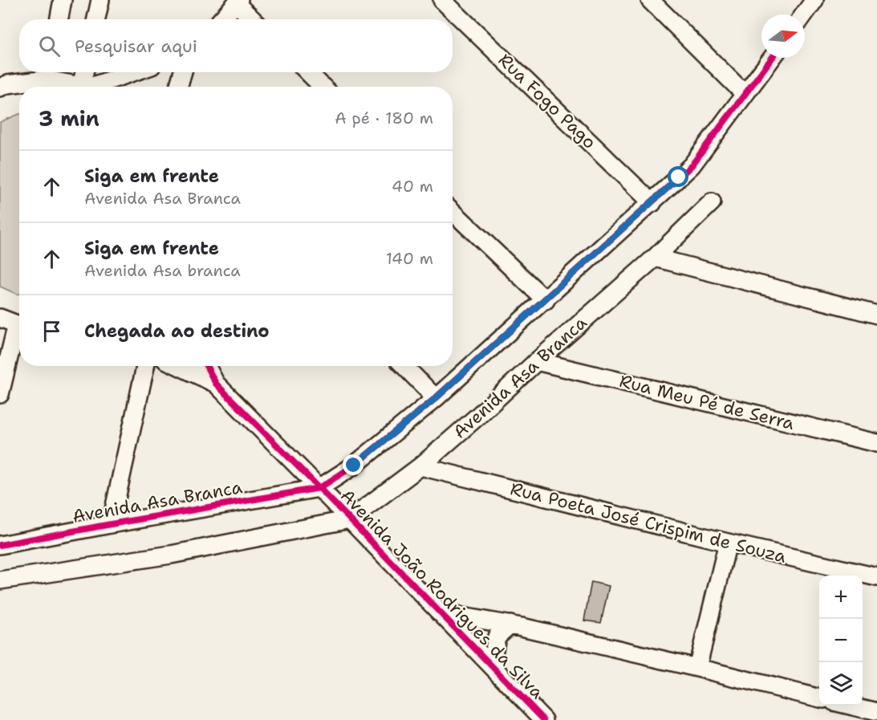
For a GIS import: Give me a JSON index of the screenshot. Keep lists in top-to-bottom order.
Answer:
{
  "streets": {
    "street": [
      "Rua Fogo Pago",
      "Avenida Asa Branca",
      "Rua Meu Pé de Serra",
      "Rua Poeta José Crispim de Souza",
      "Avenida João Rodrigues da Silva"
    ]
  },
  "crossings": [
    ["Avenida Asa Branca", "Rua Meu Pé de Serra"],
    ["Avenida Asa Branca", "Rua Poeta José Crispim de Souza"],
    ["Avenida Asa Branca", "Avenida João Rodrigues da Silva"]
  ],
  "north": "right",
  "page": {
    "search": "Pesquisar aqui",
    "heading": ["3 min", "A pé · 180 m"],
    "list": [
      ["Siga em frente", "Avenida Asa Branca", "40 m"],
      ["Siga em frente", "Avenida Asa branca", "140 m"],
      "Chegada ao destino"
    ],
    "map_buttons": ["+", "−"]
  }
}
